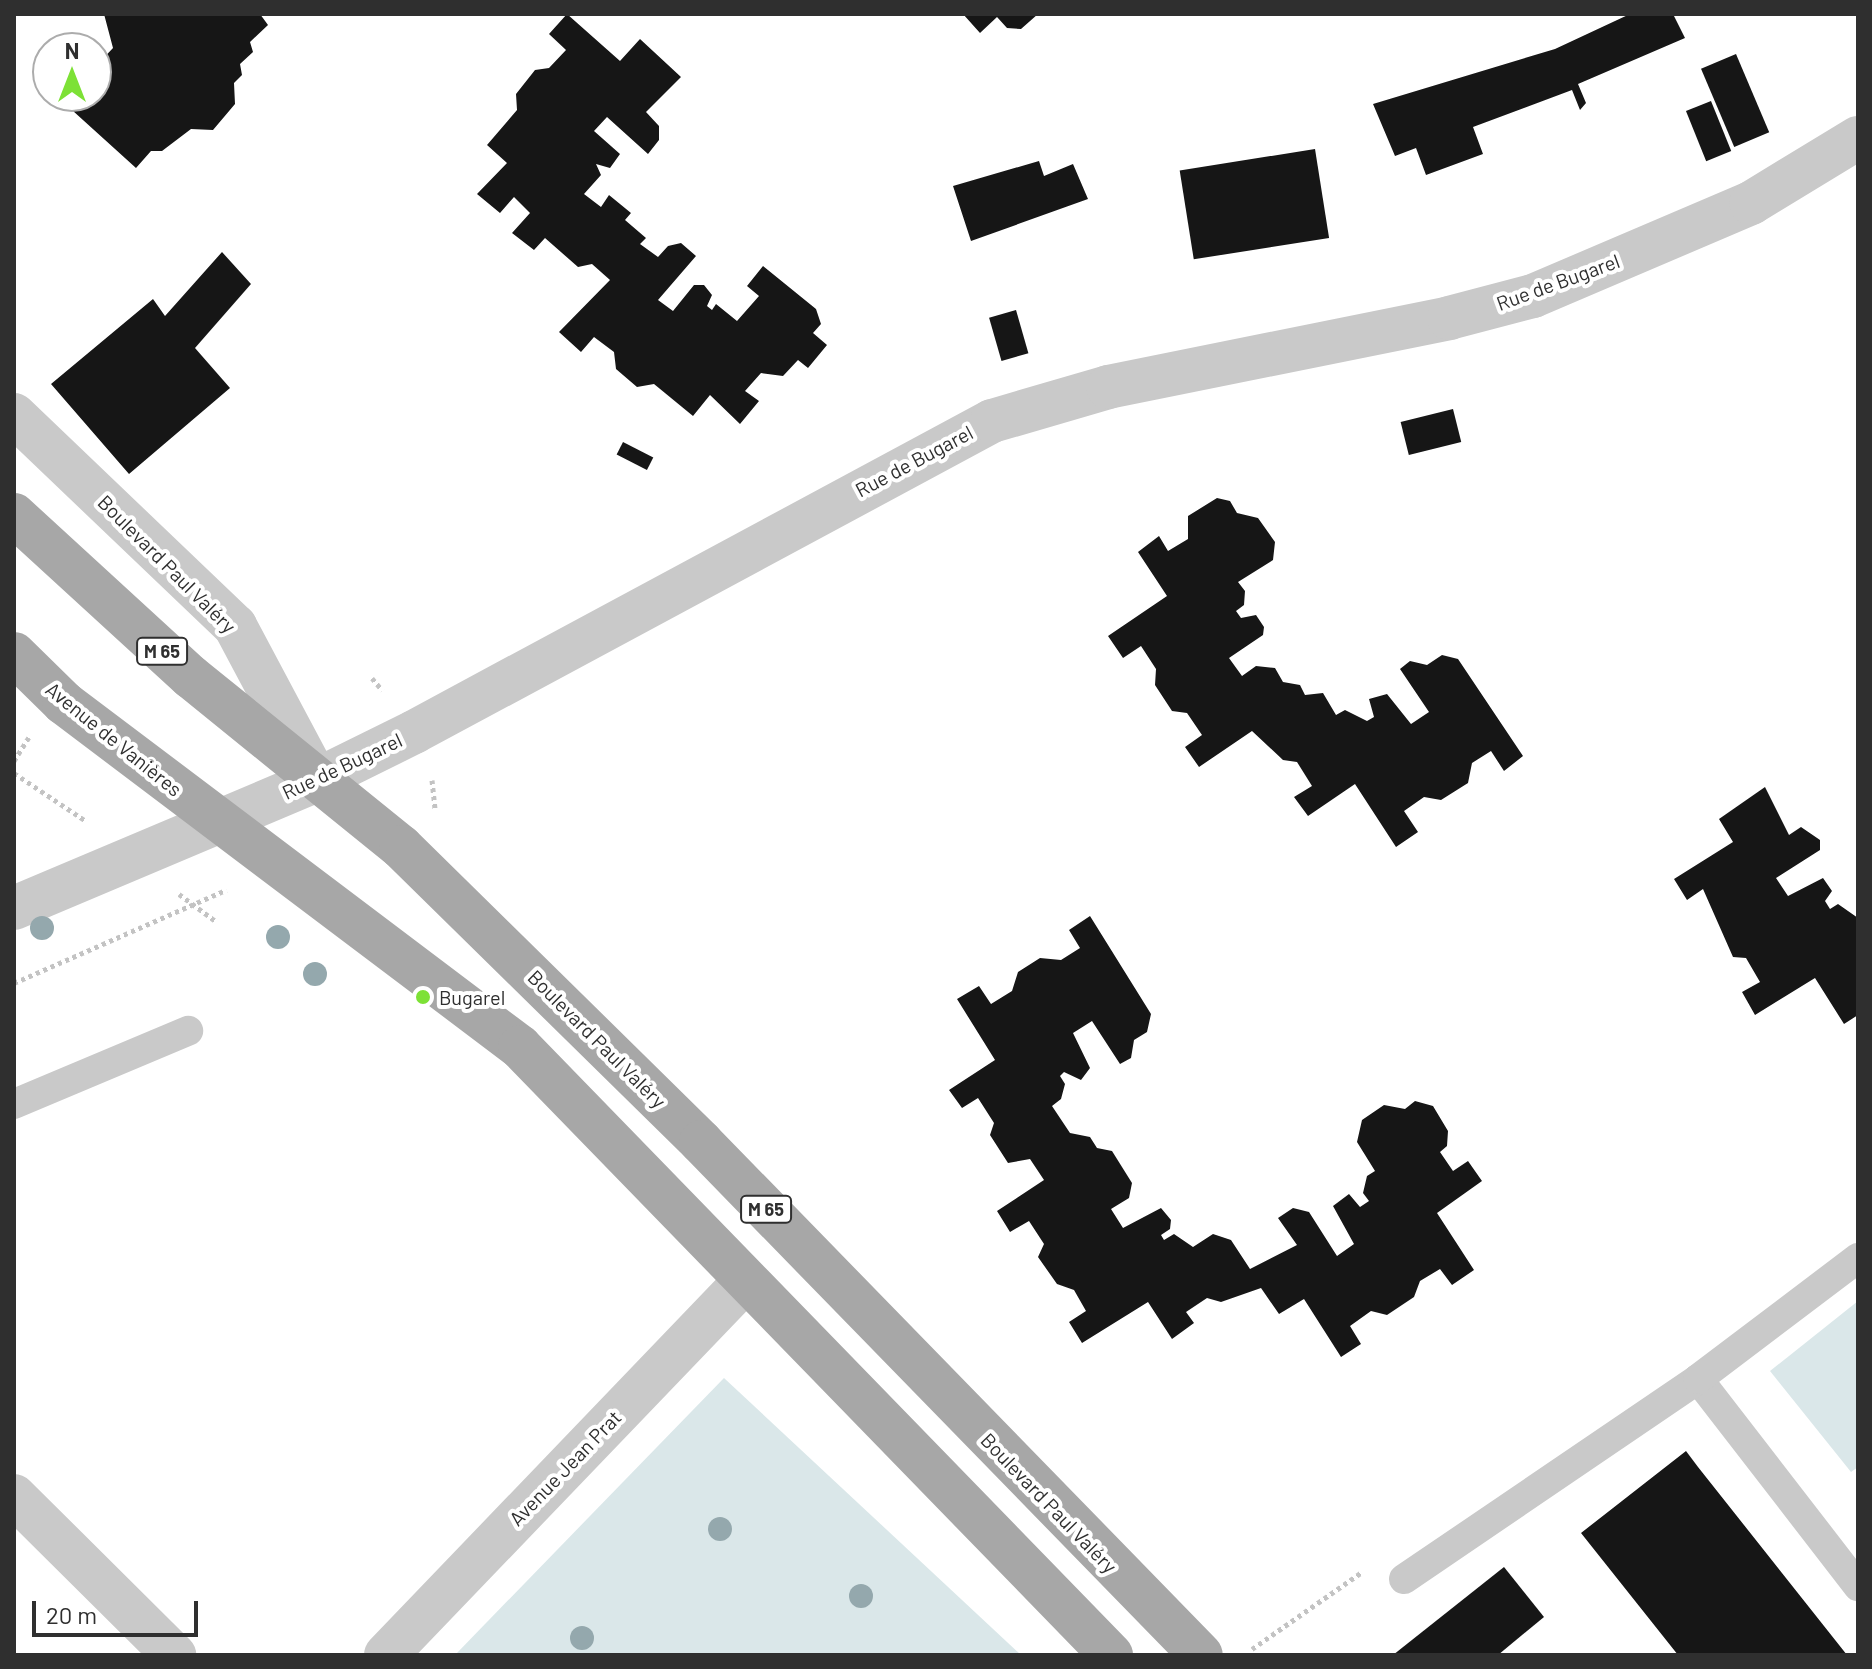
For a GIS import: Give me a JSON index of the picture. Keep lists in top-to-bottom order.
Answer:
{
  "streets": {
    "main road": ["Boulevard Paul Valéry", "M 65", "Avenue de Vanières"],
    "street": ["Rue de Bugarel", "Avenue Jean Prat"]
  },
  "crossings": [
    ["Rue de Bugarel", "Boulevard Paul Valéry"],
    ["Rue de Bugarel", "M 65"],
    ["Rue de Bugarel", "Avenue de Vanières"],
    ["Boulevard Paul Valéry", "M 65"]
  ],
  "places": ["Bugarel"],
  "scale_bar": "20 m",
  "north": "top"
}
